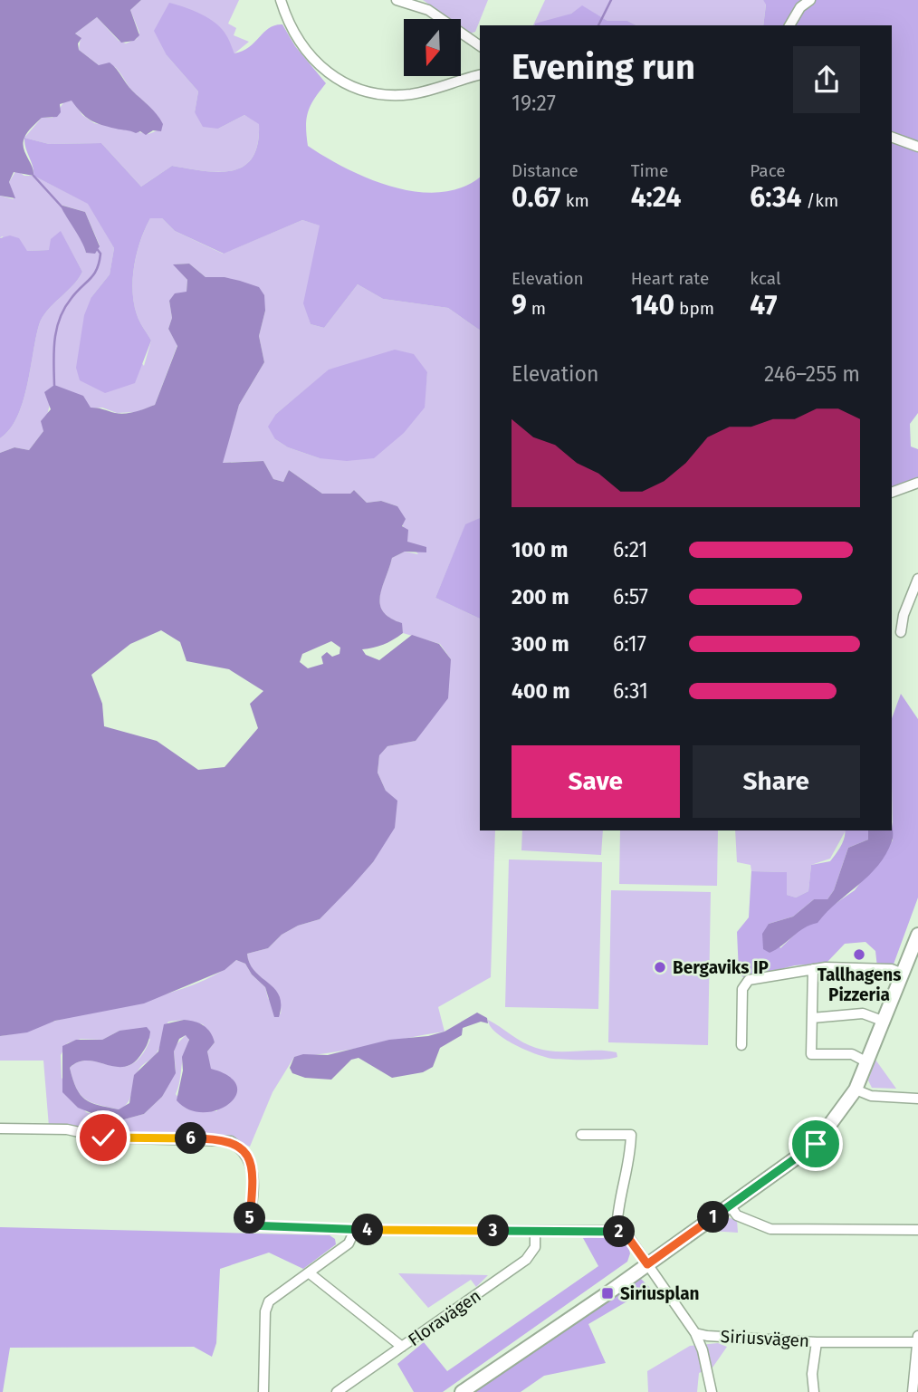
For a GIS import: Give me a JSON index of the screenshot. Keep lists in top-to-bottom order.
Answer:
{
  "streets": {
    "street": ["Floravägen", "Siriusvägen"]
  },
  "places": {
    "other": ["Tallhagens Pizzeria", "Bergaviks IP"],
    "transit": ["Siriusplan"]
  },
  "north": "bottom",
  "page": {
    "heading": ["Evening run", "19:27"],
    "stats": [
      ["Distance", "0.67 km"],
      ["Time", "4:24"],
      ["Pace", "6:34 /km"],
      ["Elevation", "9 m"],
      ["Heart rate", "140 bpm"],
      ["kcal", "47"]
    ],
    "chart": ["Elevation", "246–255 m"],
    "list": [
      {
        "name": "100 m",
        "note": "6:21"
      },
      {
        "name": "200 m",
        "note": "6:57"
      },
      {
        "name": "300 m",
        "note": "6:17"
      },
      {
        "name": "400 m",
        "note": "6:31"
      }
    ],
    "buttons": ["Save", "Share"],
    "pins": [
      "6",
      "1",
      "5",
      "4",
      "3",
      "2"
    ]
  }
}
